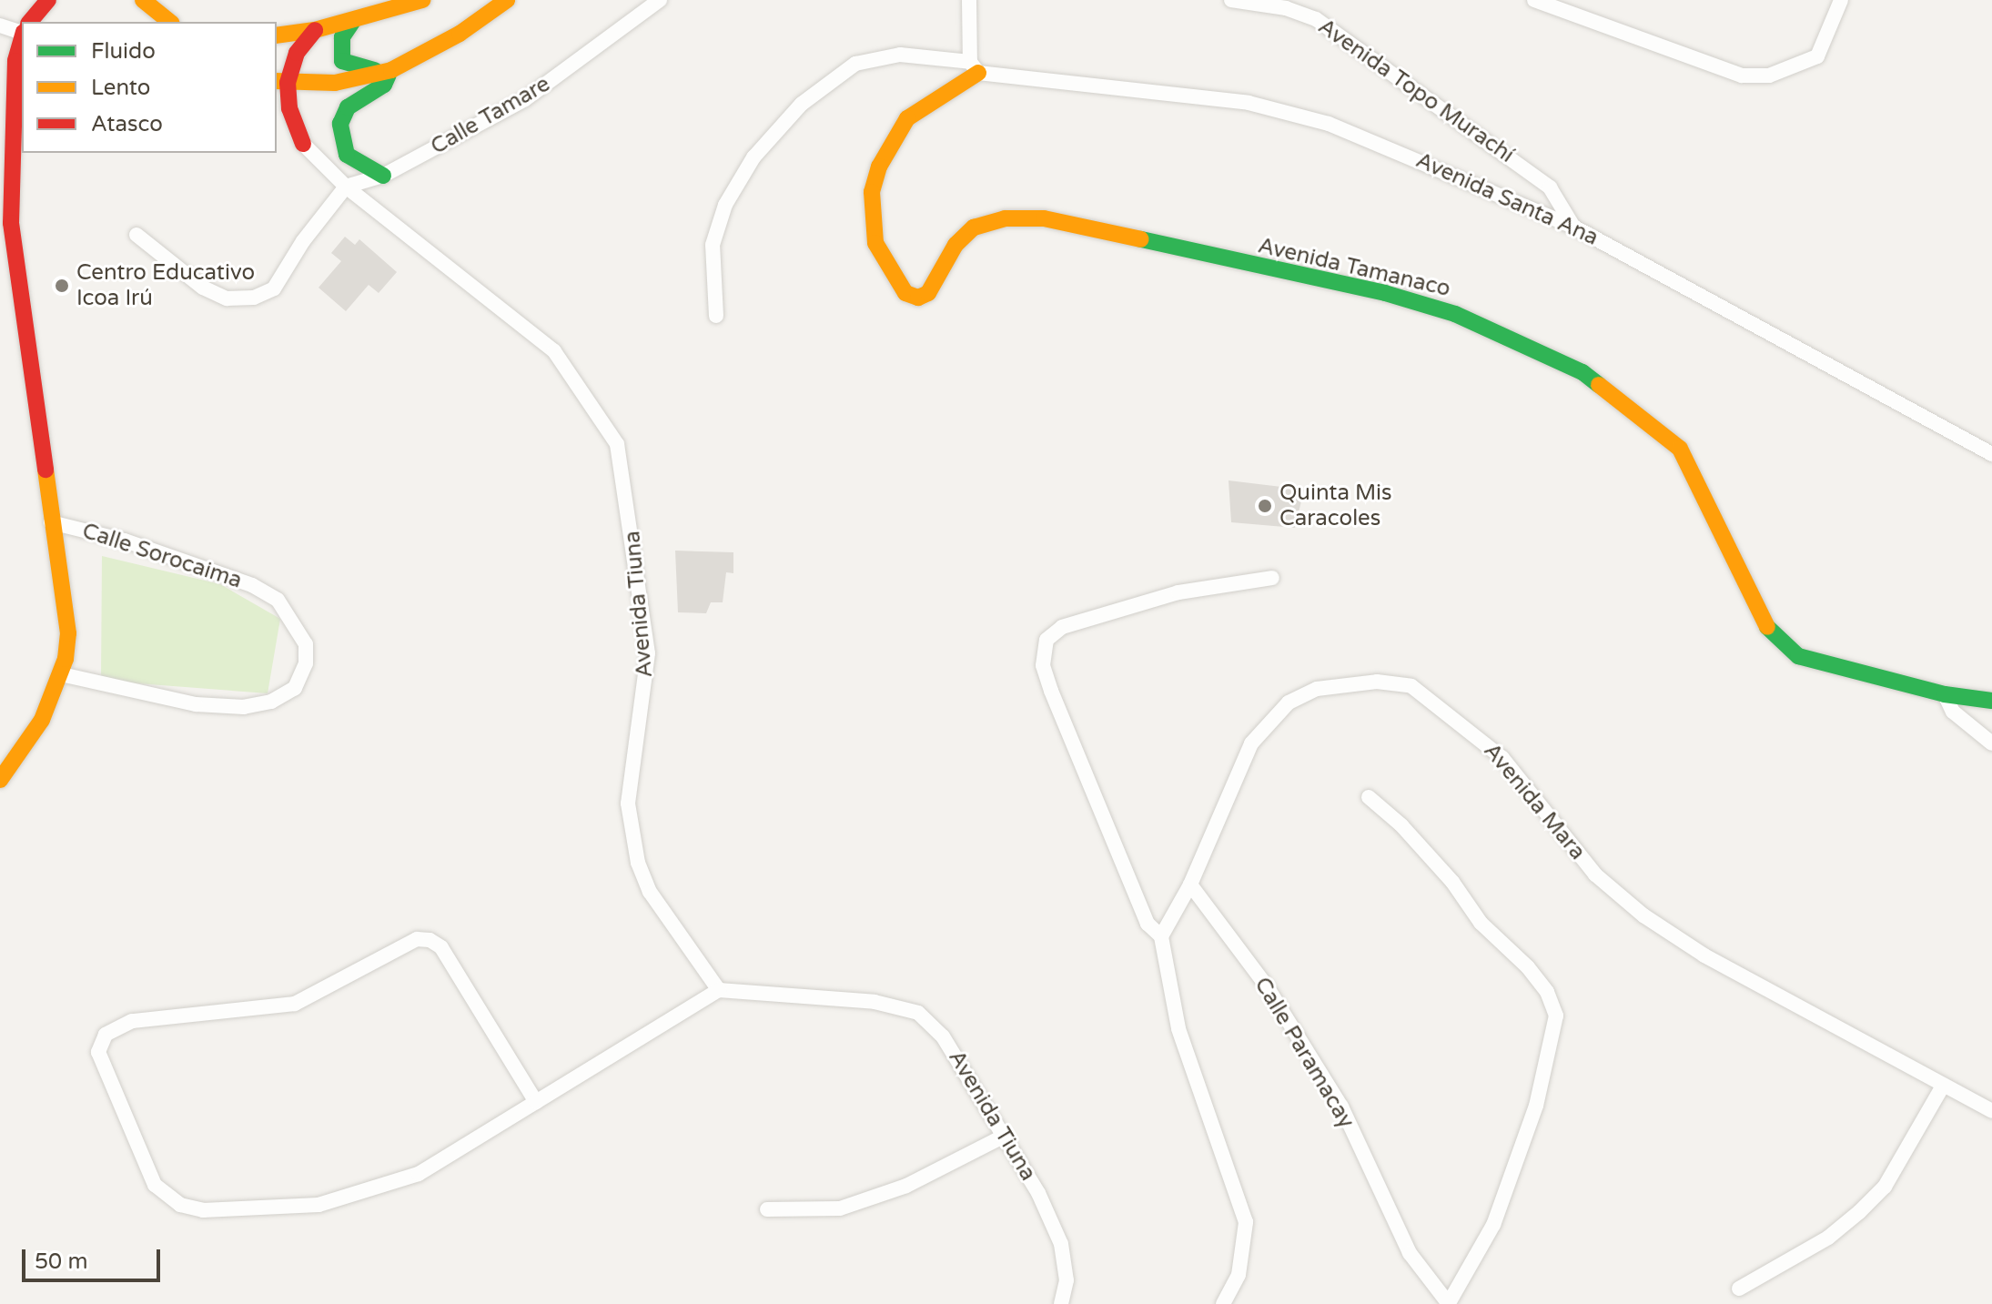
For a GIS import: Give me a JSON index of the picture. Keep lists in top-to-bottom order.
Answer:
{
  "streets": {
    "street": [
      "Avenida Topo Murachí",
      "Calle Tamare",
      "Avenida Santa Ana",
      "Avenida Tamanaco",
      "Calle Sorocaima",
      "Avenida Tiuna",
      "Avenida Mara",
      "Calle Paramacay"
    ]
  },
  "crossings": [
    ["Avenida Topo Murachí", "Avenida Santa Ana"],
    ["Calle Tamare", "Avenida Tiuna"],
    ["Avenida Santa Ana", "Avenida Tamanaco"],
    ["Avenida Mara", "Calle Paramacay"]
  ],
  "places": ["Centro Educativo Icoa Irú", "Quinta Mis Caracoles"],
  "legend": ["Fluido", "Lento", "Atasco"],
  "scale_bar": "50 m"
}
